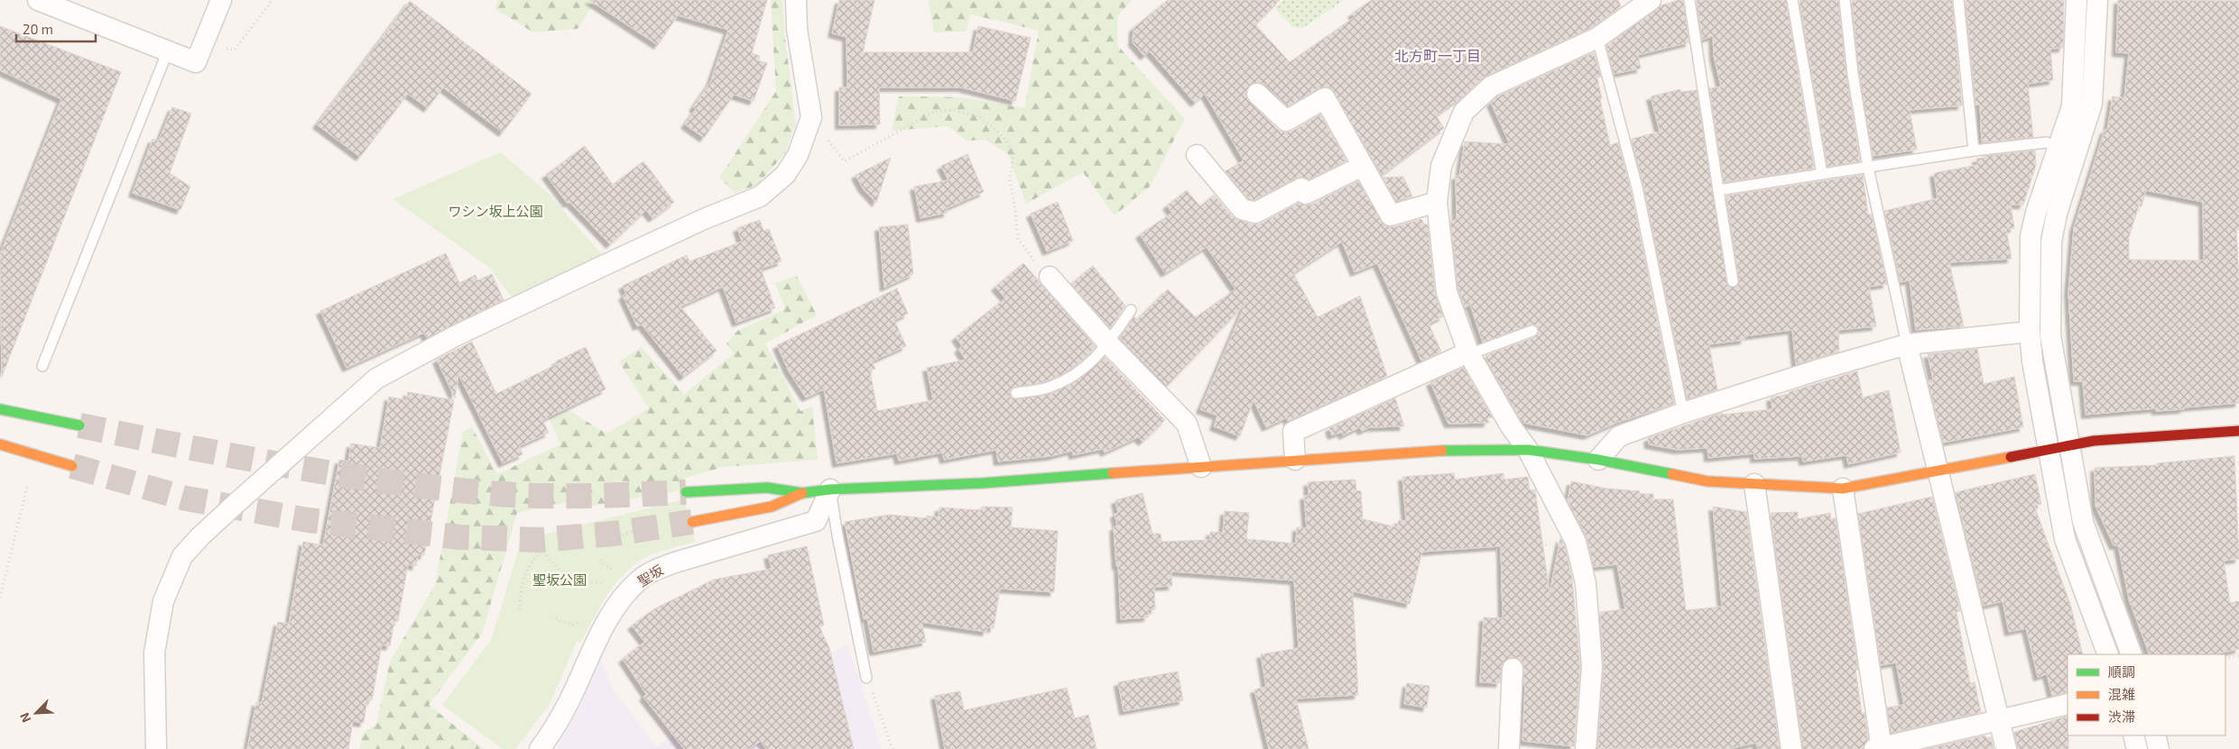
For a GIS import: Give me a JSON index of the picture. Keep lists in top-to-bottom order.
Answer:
{
  "streets": {
    "street": ["聖坂"]
  },
  "districts": ["北方町一丁目"],
  "parks": ["ワシン坂上公園", "聖坂公園"],
  "legend": ["順調", "混雑", "渋滞"],
  "scale_bar": "20 m",
  "north": "bottom left"
}
